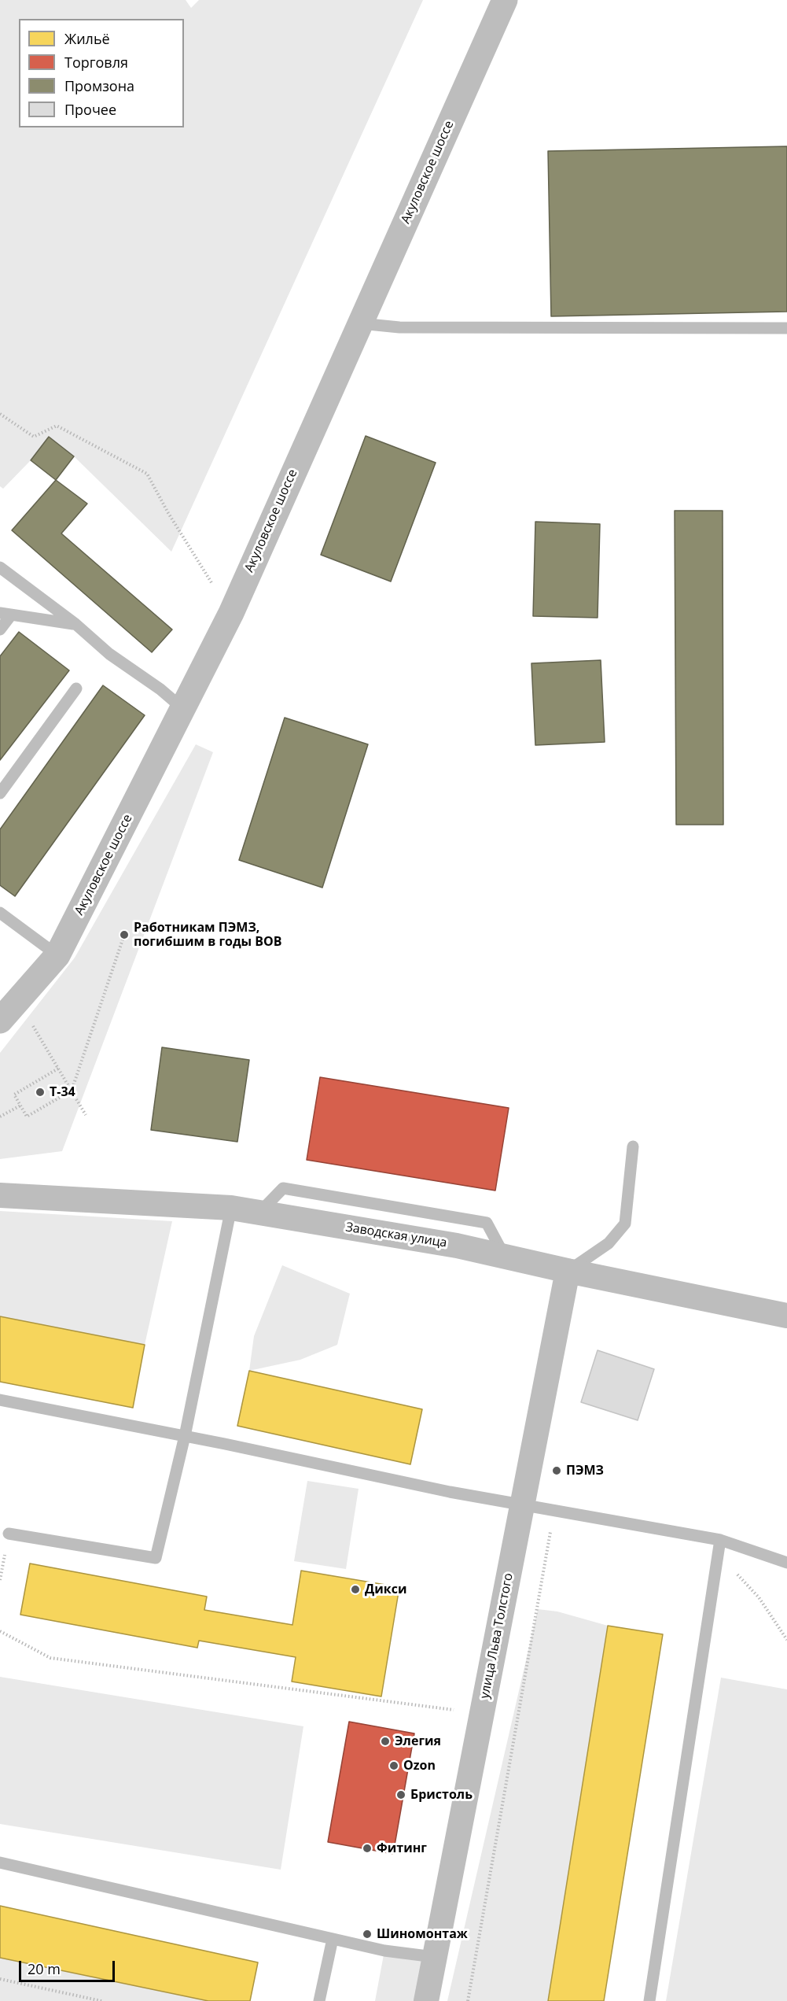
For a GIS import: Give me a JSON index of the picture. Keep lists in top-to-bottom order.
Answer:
{
  "streets": {
    "street": ["Акуловское шоссе", "Заводская улица", "улица Льва Толстого"]
  },
  "crossings": [
    ["Заводская улица", "улица Льва Толстого"]
  ],
  "places": [
    "Работникам ПЭМЗ, погибшим в годы ВОВ",
    "Т-34",
    "ПЭМЗ",
    "Дикси",
    "Элегия",
    "Ozon",
    "Бристоль",
    "Фитинг",
    "Шиномонтаж"
  ],
  "legend": [
    "Жильё",
    "Торговля",
    "Промзона",
    "Прочее"
  ],
  "scale_bar": "20 m"
}
